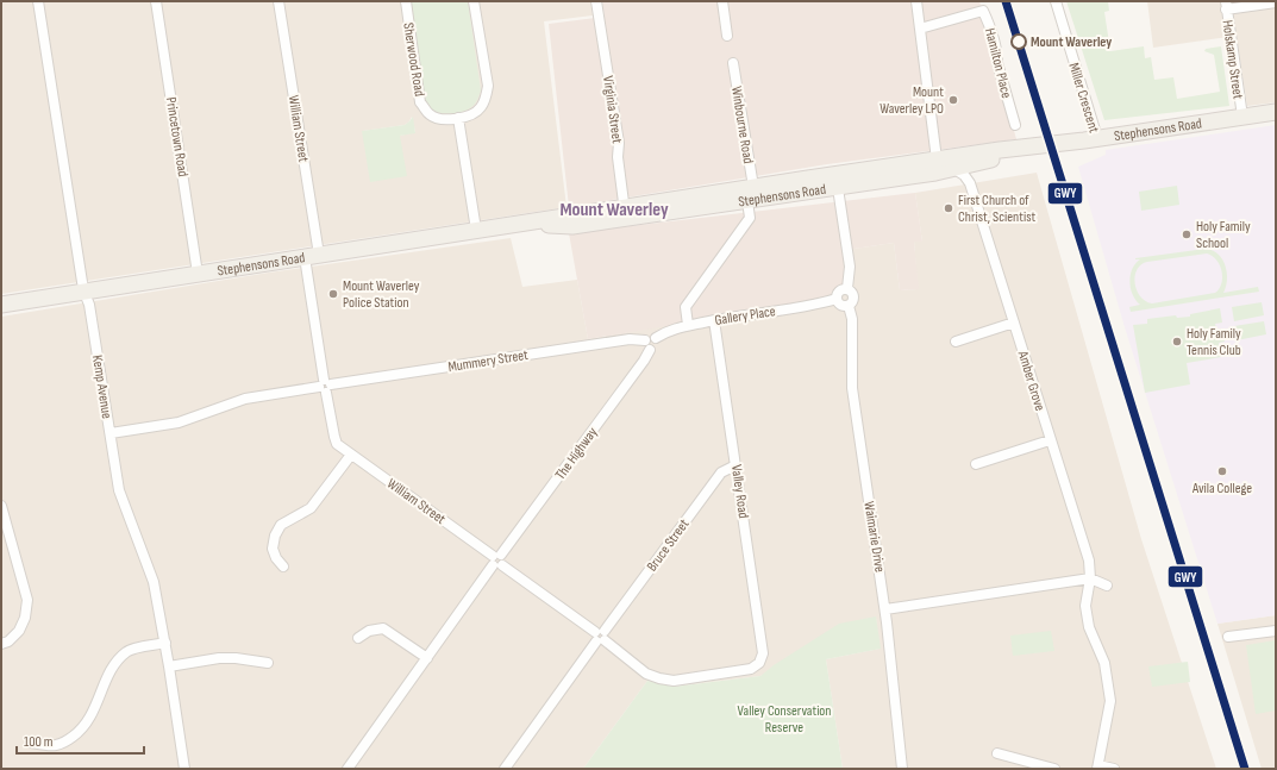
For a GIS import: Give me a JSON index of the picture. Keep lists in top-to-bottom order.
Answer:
{
  "streets": {
    "main road": ["Stephensons Road"],
    "street": [
      "Sherwood Road",
      "Holskamp Street",
      "Hamilton Place",
      "Miller Crescent",
      "Virginia Street",
      "Winbourne Road",
      "William Street",
      "Princetown Road",
      "Gallery Place",
      "Mummery Street",
      "Amber Grove",
      "Kemp Avenue",
      "The Highway",
      "Valley Road",
      "Waimarie Drive",
      "Bruce Street"
    ]
  },
  "crossings": [
    ["Holskamp Street", "Stephensons Road"],
    ["Miller Crescent", "Stephensons Road"],
    ["Virginia Street", "Stephensons Road"],
    ["Winbourne Road", "Stephensons Road"],
    ["William Street", "Stephensons Road"],
    ["William Street", "Mummery Street"],
    ["William Street", "The Highway"],
    ["William Street", "Valley Road"],
    ["William Street", "Bruce Street"],
    ["Stephensons Road", "Princetown Road"],
    ["Stephensons Road", "Amber Grove"],
    ["Stephensons Road", "Kemp Avenue"],
    ["Gallery Place", "Mummery Street"],
    ["Gallery Place", "The Highway"],
    ["Gallery Place", "Valley Road"],
    ["Gallery Place", "Waimarie Drive"],
    ["Mummery Street", "Kemp Avenue"],
    ["Mummery Street", "The Highway"],
    ["Valley Road", "Bruce Street"]
  ],
  "districts": ["Mount Waverley"],
  "parks": ["Valley Conservation Reserve"],
  "places": [
    "Mount Waverley",
    "Mount Waverley LPO",
    "First Church of Christ, Scientist",
    "Holy Family School",
    "Mount Waverley Police Station",
    "Holy Family Tennis Club",
    "Avila College"
  ],
  "lines": ["transit line GWY"],
  "scale_bar": "100 m"
}
